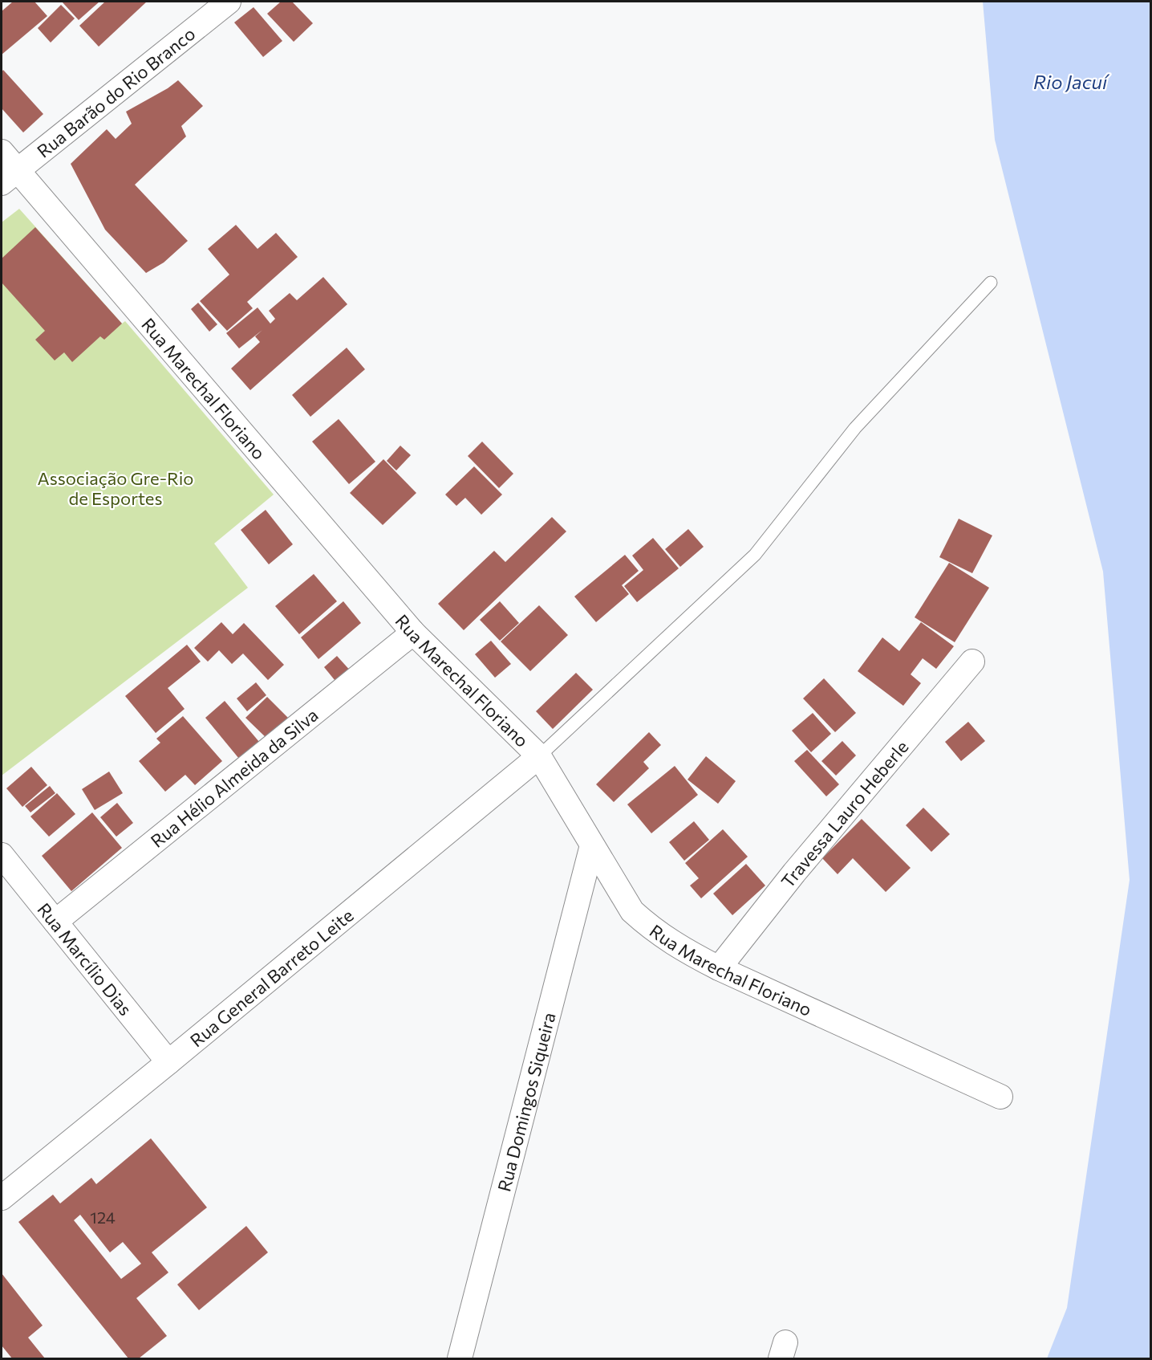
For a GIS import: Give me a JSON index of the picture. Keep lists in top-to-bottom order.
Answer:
{
  "streets": {
    "street": [
      "Rua Barão do Rio Branco",
      "Rua Marechal Floriano",
      "Rua Hélio Almeida da Silva",
      "Travessa Lauro Heberle",
      "Rua Marcílio Dias",
      "Rua General Barreto Leite",
      "Rua Domingos Siqueira"
    ]
  },
  "crossings": [
    ["Rua Barão do Rio Branco", "Rua Marechal Floriano"],
    ["Rua Marechal Floriano", "Rua Hélio Almeida da Silva"],
    ["Rua Marechal Floriano", "Travessa Lauro Heberle"],
    ["Rua Marechal Floriano", "Rua General Barreto Leite"],
    ["Rua Marechal Floriano", "Rua Domingos Siqueira"],
    ["Rua Hélio Almeida da Silva", "Rua Marcílio Dias"],
    ["Rua Marcílio Dias", "Rua General Barreto Leite"]
  ],
  "water": ["Rio Jacuí"],
  "parks": ["Associação Gre-Rio de Esportes"],
  "house_numbers": ["124"]
}
